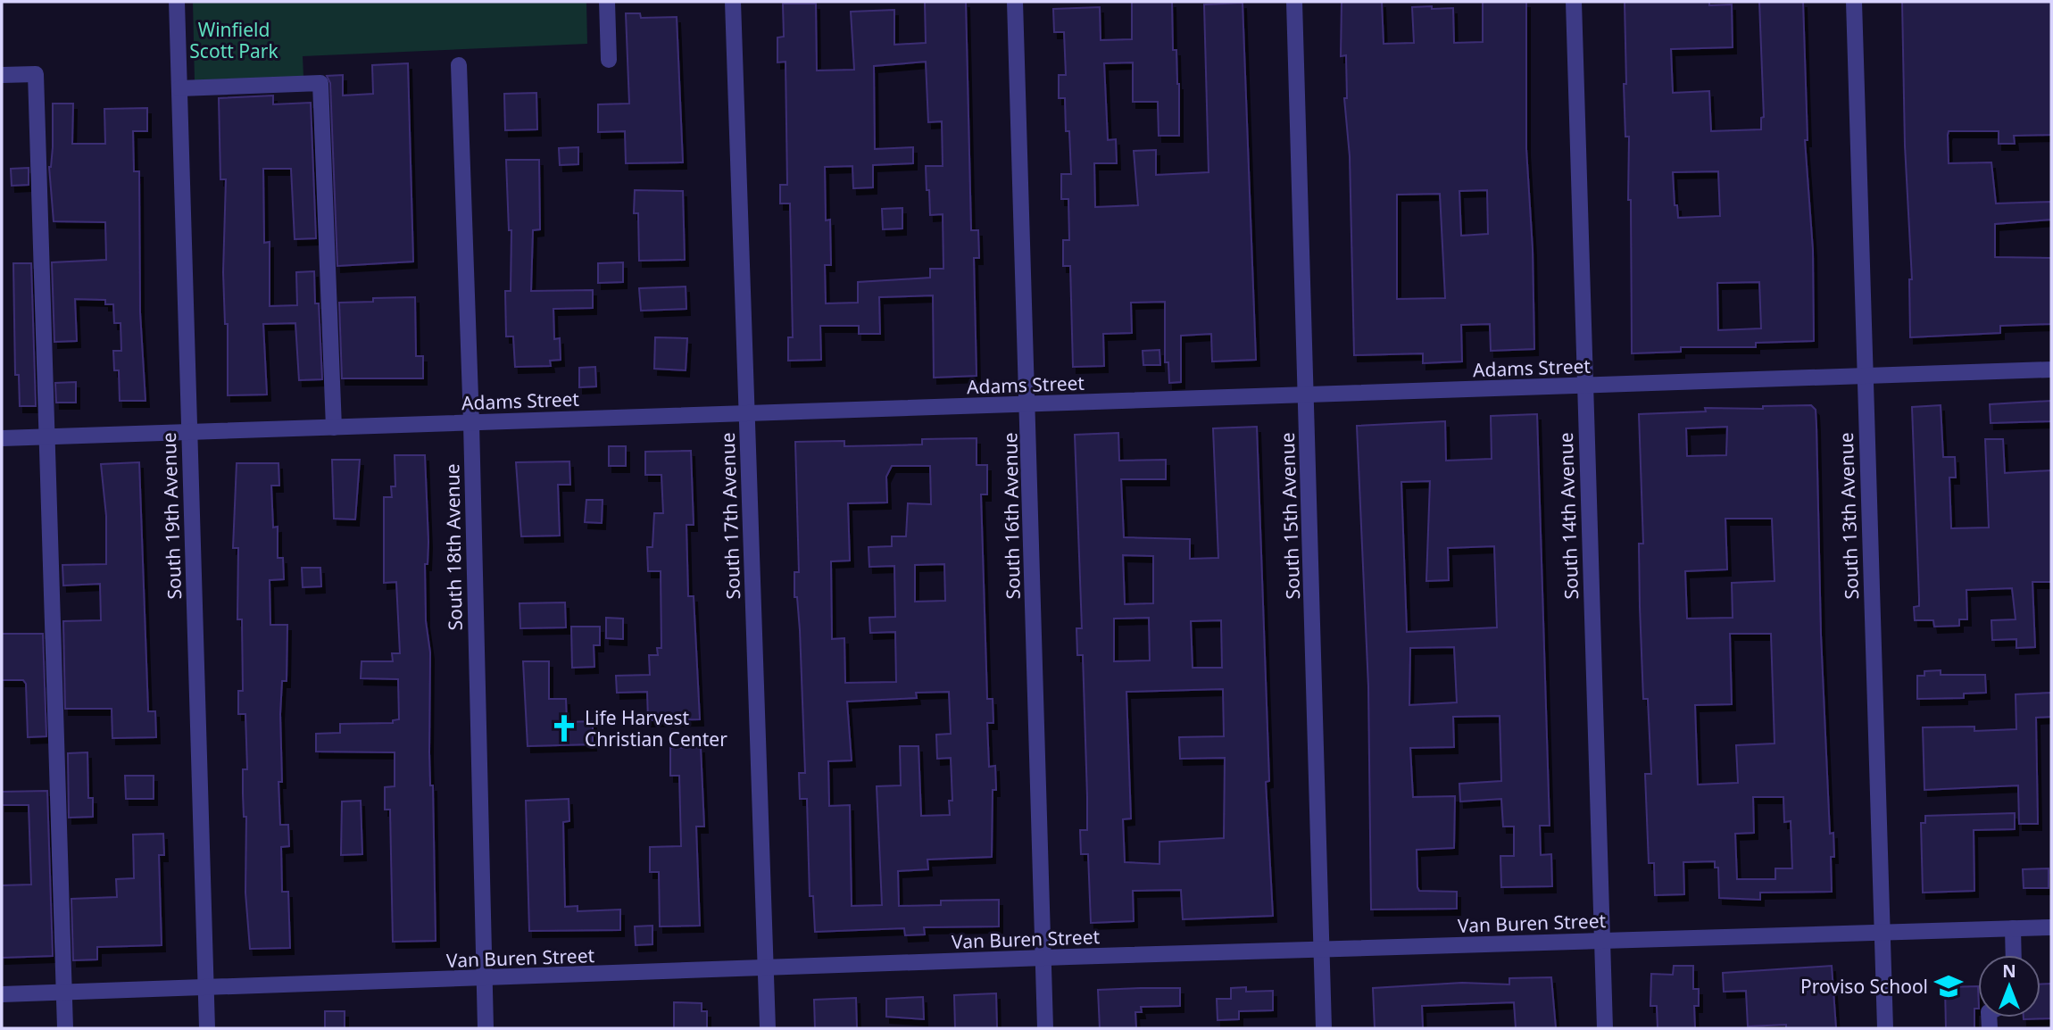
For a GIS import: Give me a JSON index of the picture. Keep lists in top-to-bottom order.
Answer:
{
  "streets": {
    "street": [
      "Adams Street",
      "South 19th Avenue",
      "South 17th Avenue",
      "South 16th Avenue",
      "South 15th Avenue",
      "South 14th Avenue",
      "South 13th Avenue",
      "South 18th Avenue",
      "Van Buren Street"
    ]
  },
  "crossings": [
    ["Adams Street", "South 19th Avenue"],
    ["Adams Street", "South 17th Avenue"],
    ["Adams Street", "South 16th Avenue"],
    ["Adams Street", "South 15th Avenue"],
    ["Adams Street", "South 14th Avenue"],
    ["Adams Street", "South 13th Avenue"],
    ["Adams Street", "South 18th Avenue"],
    ["South 19th Avenue", "Van Buren Street"],
    ["South 17th Avenue", "Van Buren Street"],
    ["South 16th Avenue", "Van Buren Street"],
    ["South 15th Avenue", "Van Buren Street"],
    ["South 14th Avenue", "Van Buren Street"],
    ["South 13th Avenue", "Van Buren Street"],
    ["South 18th Avenue", "Van Buren Street"]
  ],
  "parks": ["Winfield Scott Park"],
  "places": {
    "church": ["Life Harvest Christian Center"],
    "school or university": ["Proviso School"]
  },
  "north": "top"
}
